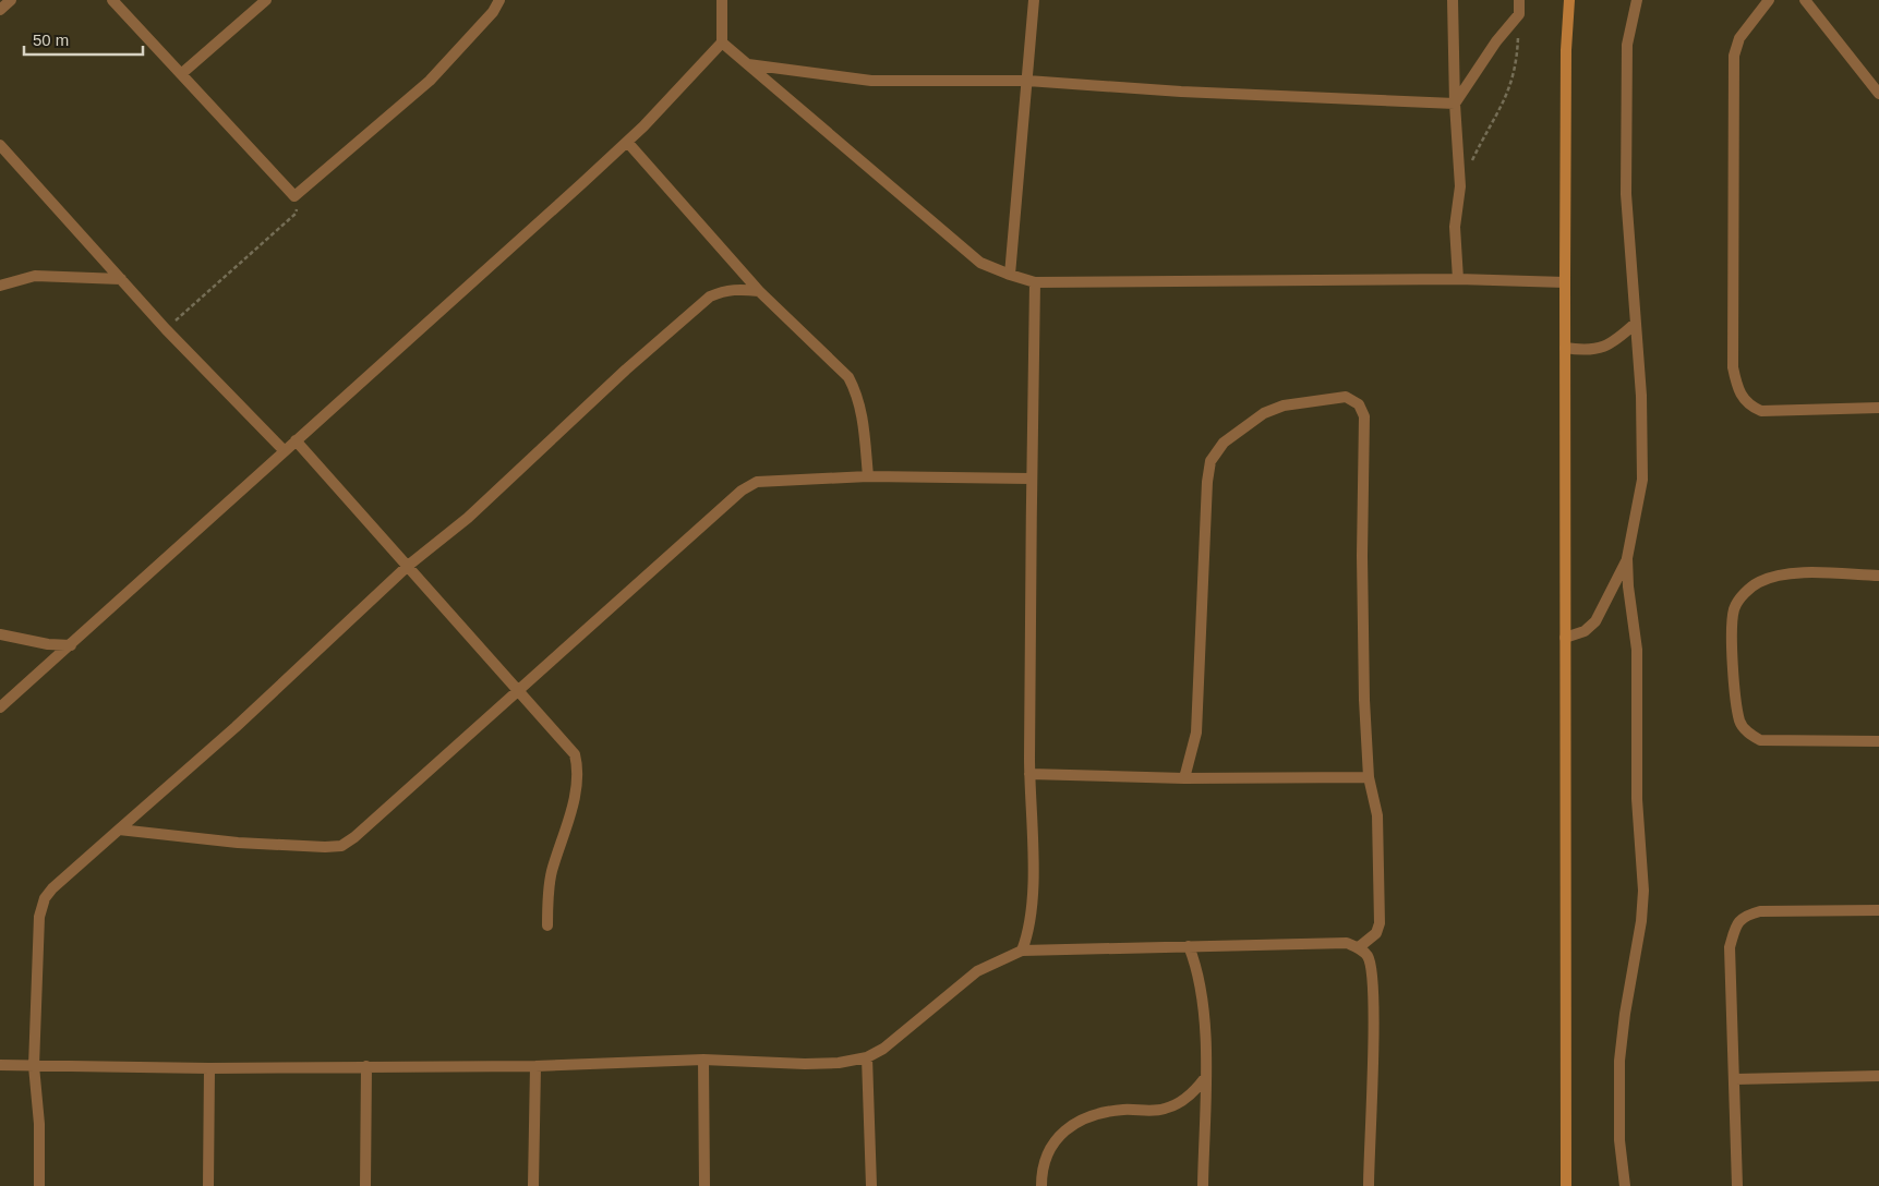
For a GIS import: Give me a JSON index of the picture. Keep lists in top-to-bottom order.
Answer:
{
  "scale_bar": "50 m"
}
